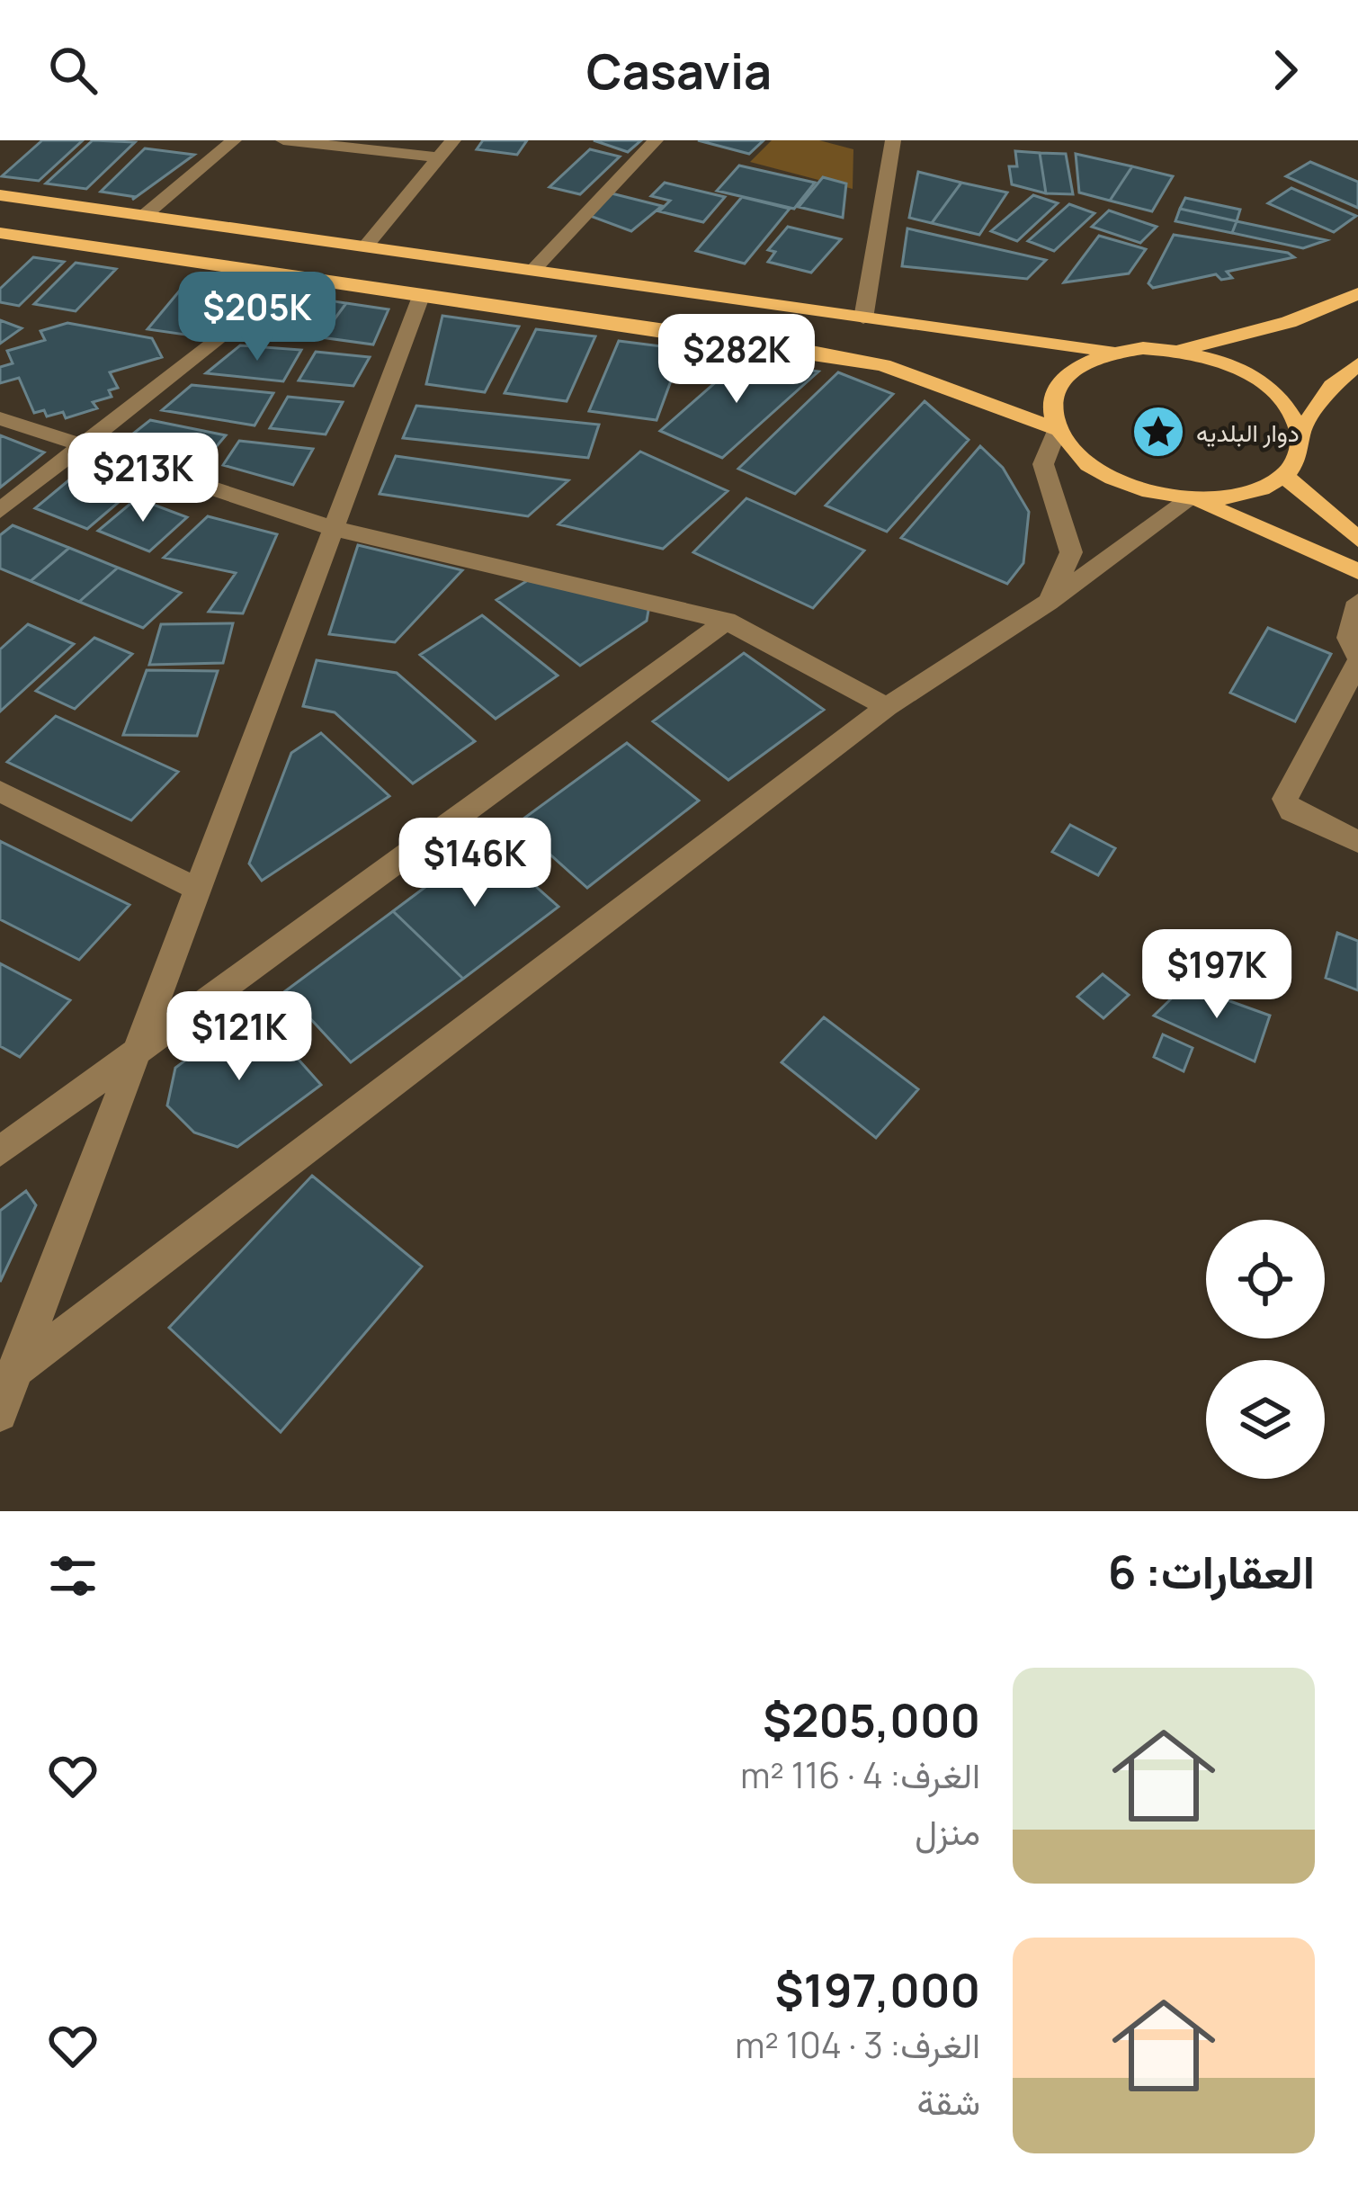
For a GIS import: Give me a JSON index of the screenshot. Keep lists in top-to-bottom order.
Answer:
{
  "places": {
    "place": ["دوار البلديه"]
  },
  "page": {
    "header": "Casavia",
    "price": [
      "$205K",
      "$282K",
      "$213K",
      "$146K",
      "$197K",
      "$121K"
    ],
    "heading": "العقارات: 6",
    "list": [
      {
        "name": "$205,000",
        "note": "الغرف: 4 · 116 m² · منزل"
      },
      {
        "name": "$197,000",
        "note": "الغرف: 3 · 104 m² · شقة"
      }
    ]
  }
}
